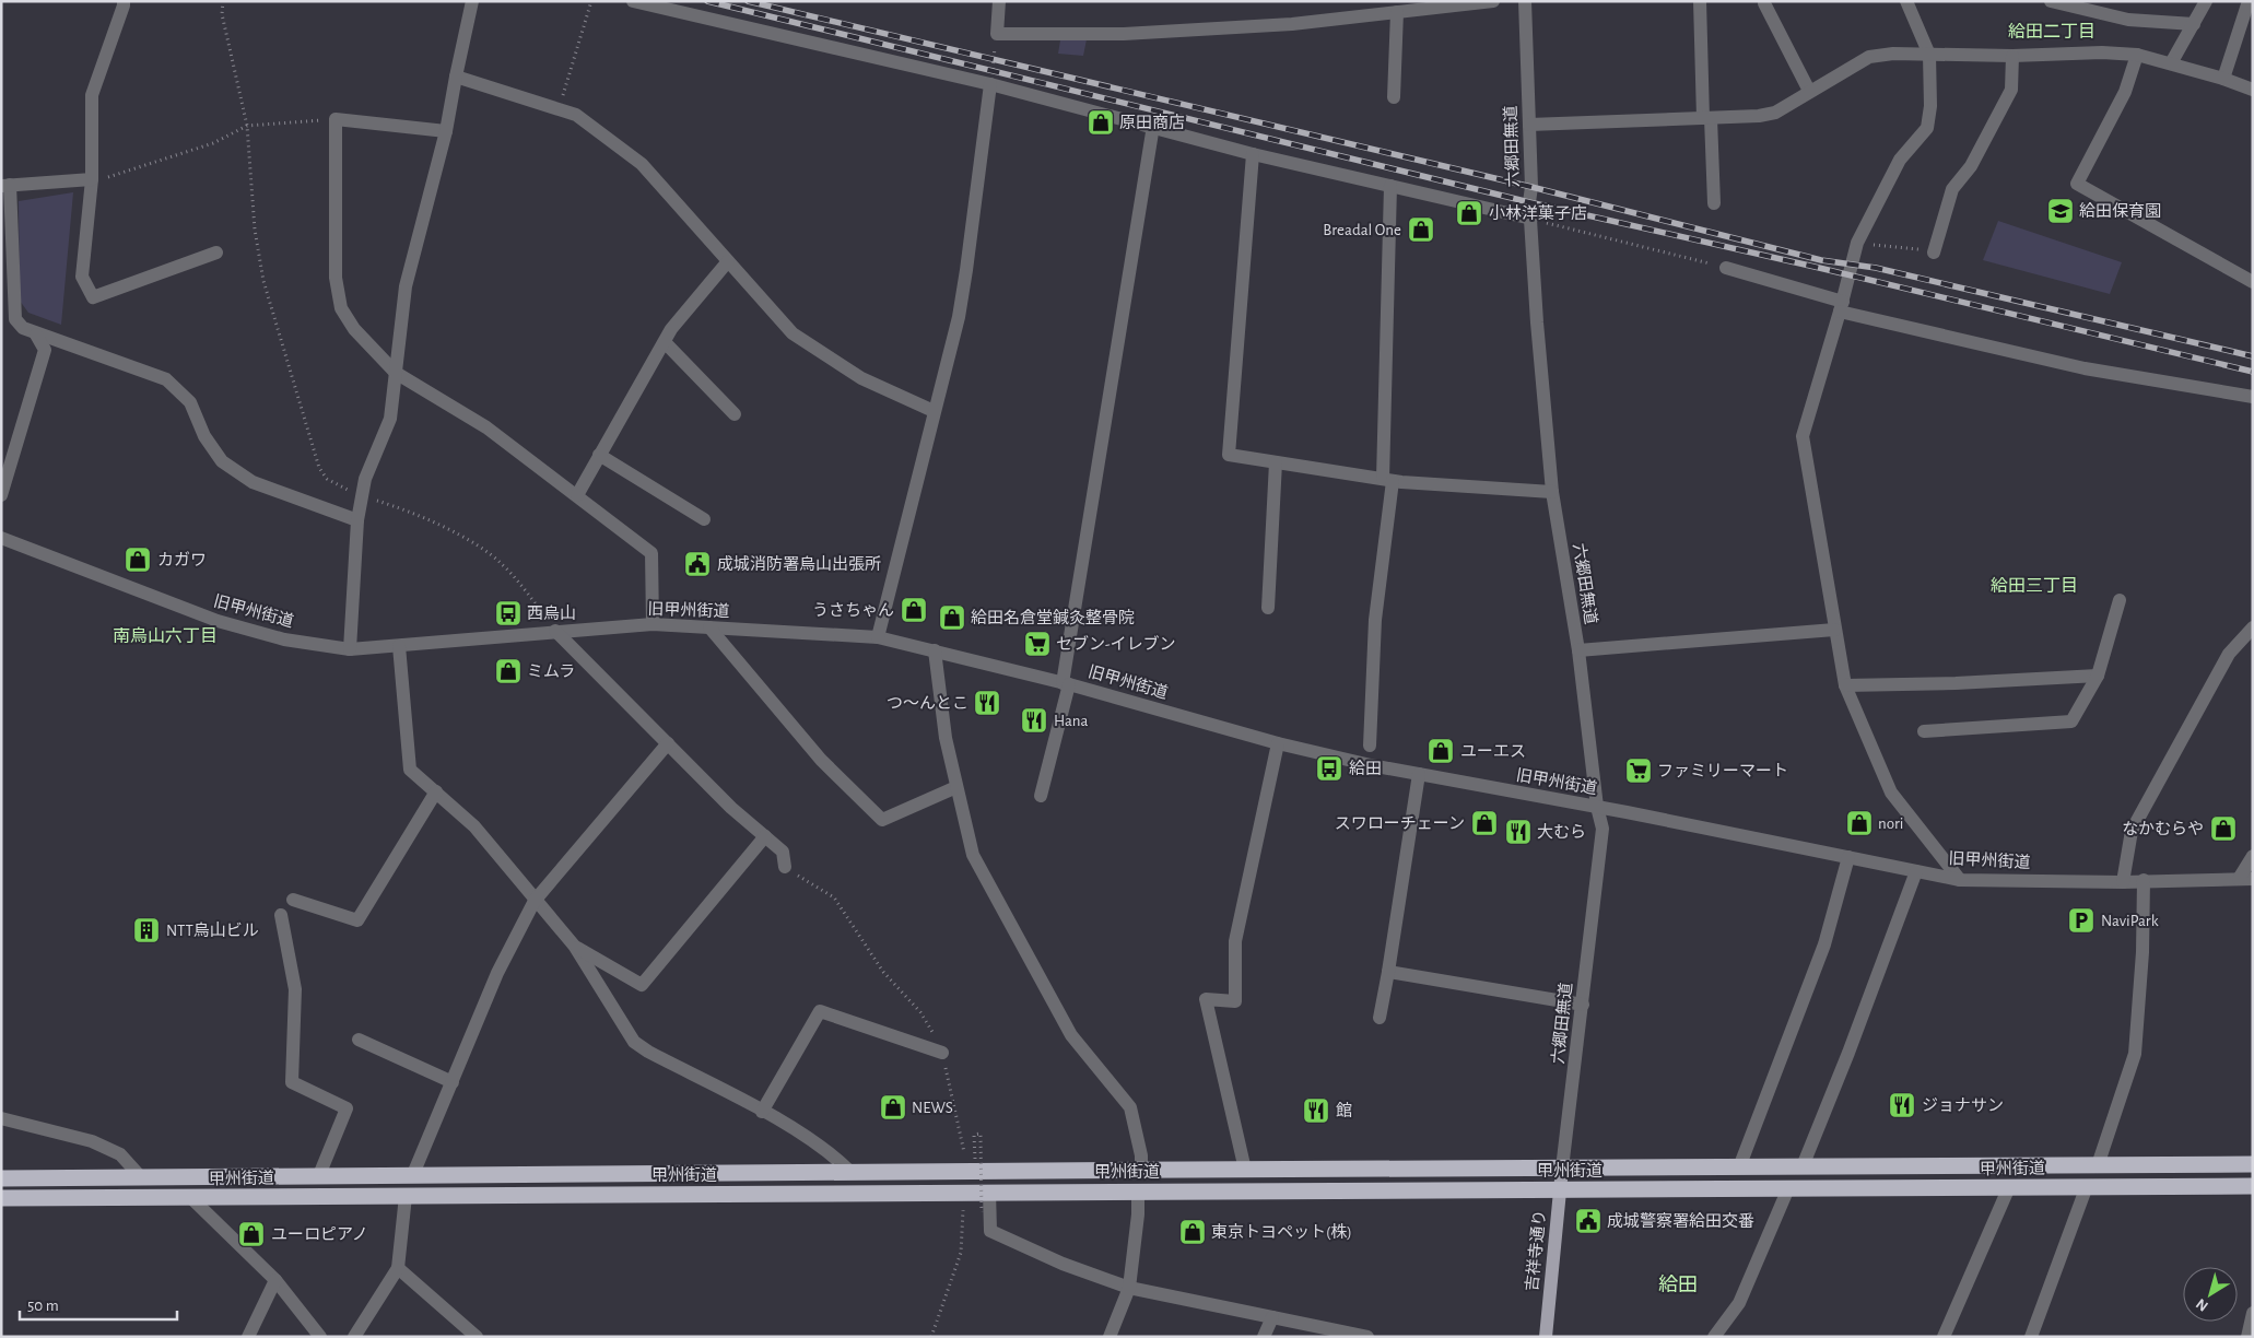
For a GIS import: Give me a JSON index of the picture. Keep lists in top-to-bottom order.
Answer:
{
  "streets": {
    "highway": ["甲州街道"],
    "main road": ["吉祥寺通り"],
    "street": ["六郷田無道", "旧甲州街道"]
  },
  "crossings": [
    ["六郷田無道", "旧甲州街道"],
    ["六郷田無道", "甲州街道"],
    ["六郷田無道", "吉祥寺通り"],
    ["甲州街道", "吉祥寺通り"]
  ],
  "districts": [
    "給田二丁目",
    "給田三丁目",
    "南烏山六丁目",
    "給田"
  ],
  "places": {
    "shop": [
      "原田商店",
      "小林洋菓子店",
      "Breadal One",
      "カガワ",
      "うさちゃん",
      "給田名倉堂鍼灸整骨院",
      "ミムラ",
      "ユーエス",
      "スワローチェーン",
      "nori",
      "なかむらや",
      "NEWS",
      "東京トヨペット(株)",
      "ユーロピアノ"
    ],
    "school or university": ["給田保育園"],
    "public building": ["成城消防署烏山出張所", "成城警察署給田交番"],
    "bus stop": ["西烏山", "給田"],
    "supermarket": ["セブン-イレブン", "ファミリーマート"],
    "restaurant": [
      "つ～んとこ",
      "Hana",
      "大むら",
      "ジョナサン",
      "館"
    ],
    "parking": ["NaviPark"],
    "building": ["NTT烏山ビル"]
  },
  "scale_bar": "50 m",
  "north": "bottom left"
}
